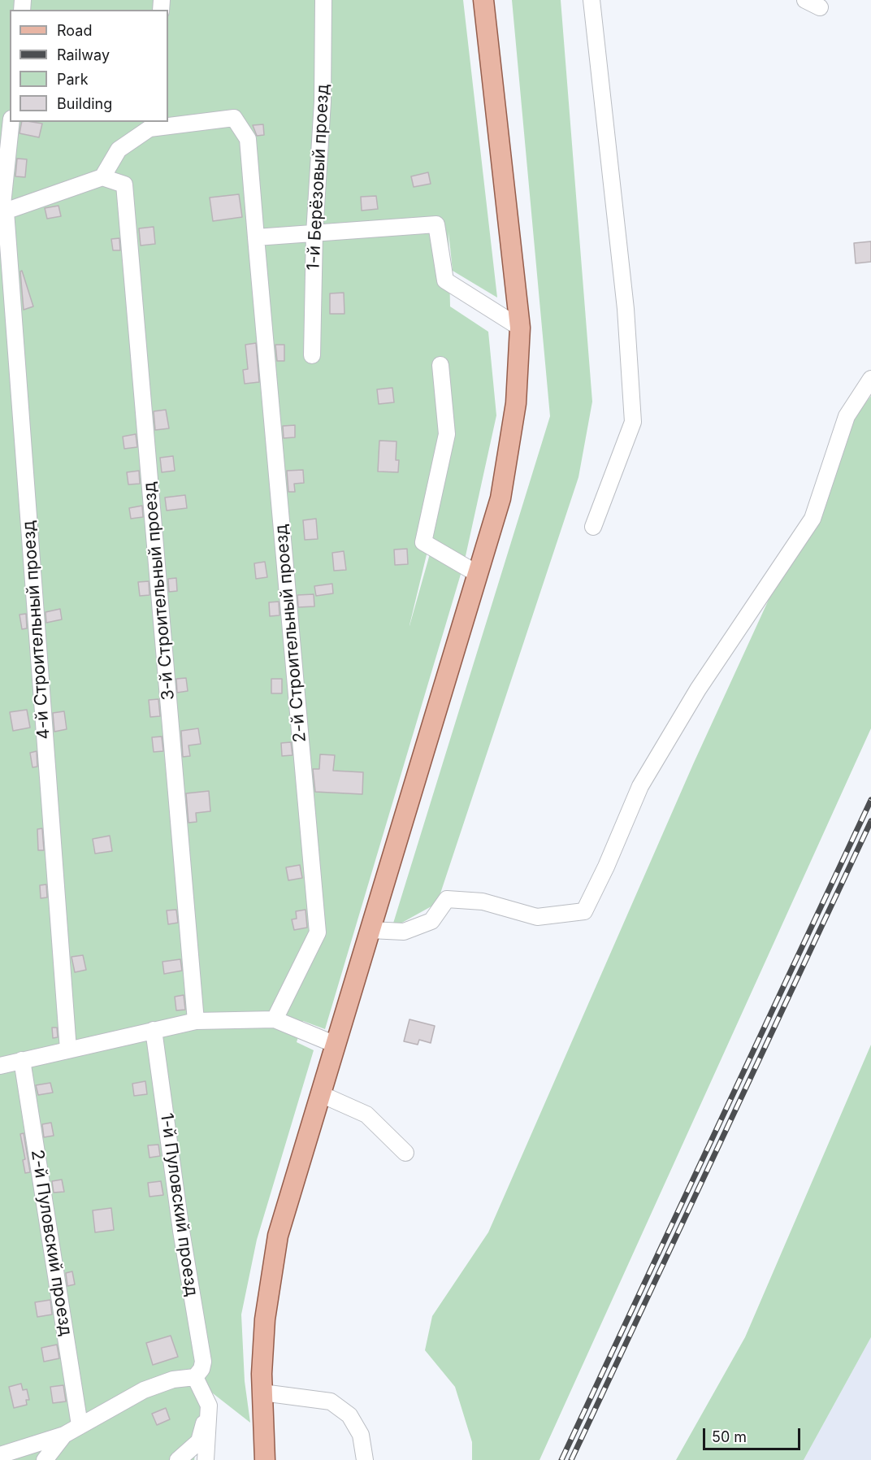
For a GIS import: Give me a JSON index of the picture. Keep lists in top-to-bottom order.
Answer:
{
  "streets": {
    "street": [
      "1-й Берёзовый проезд",
      "3-й Строительный проезд",
      "4-й Строительный проезд",
      "2-й Строительный проезд",
      "1-й Пуловский проезд",
      "2-й Пуловский проезд"
    ]
  },
  "legend": [
    "Road",
    "Railway",
    "Park",
    "Building"
  ],
  "scale_bar": "50 m"
}
